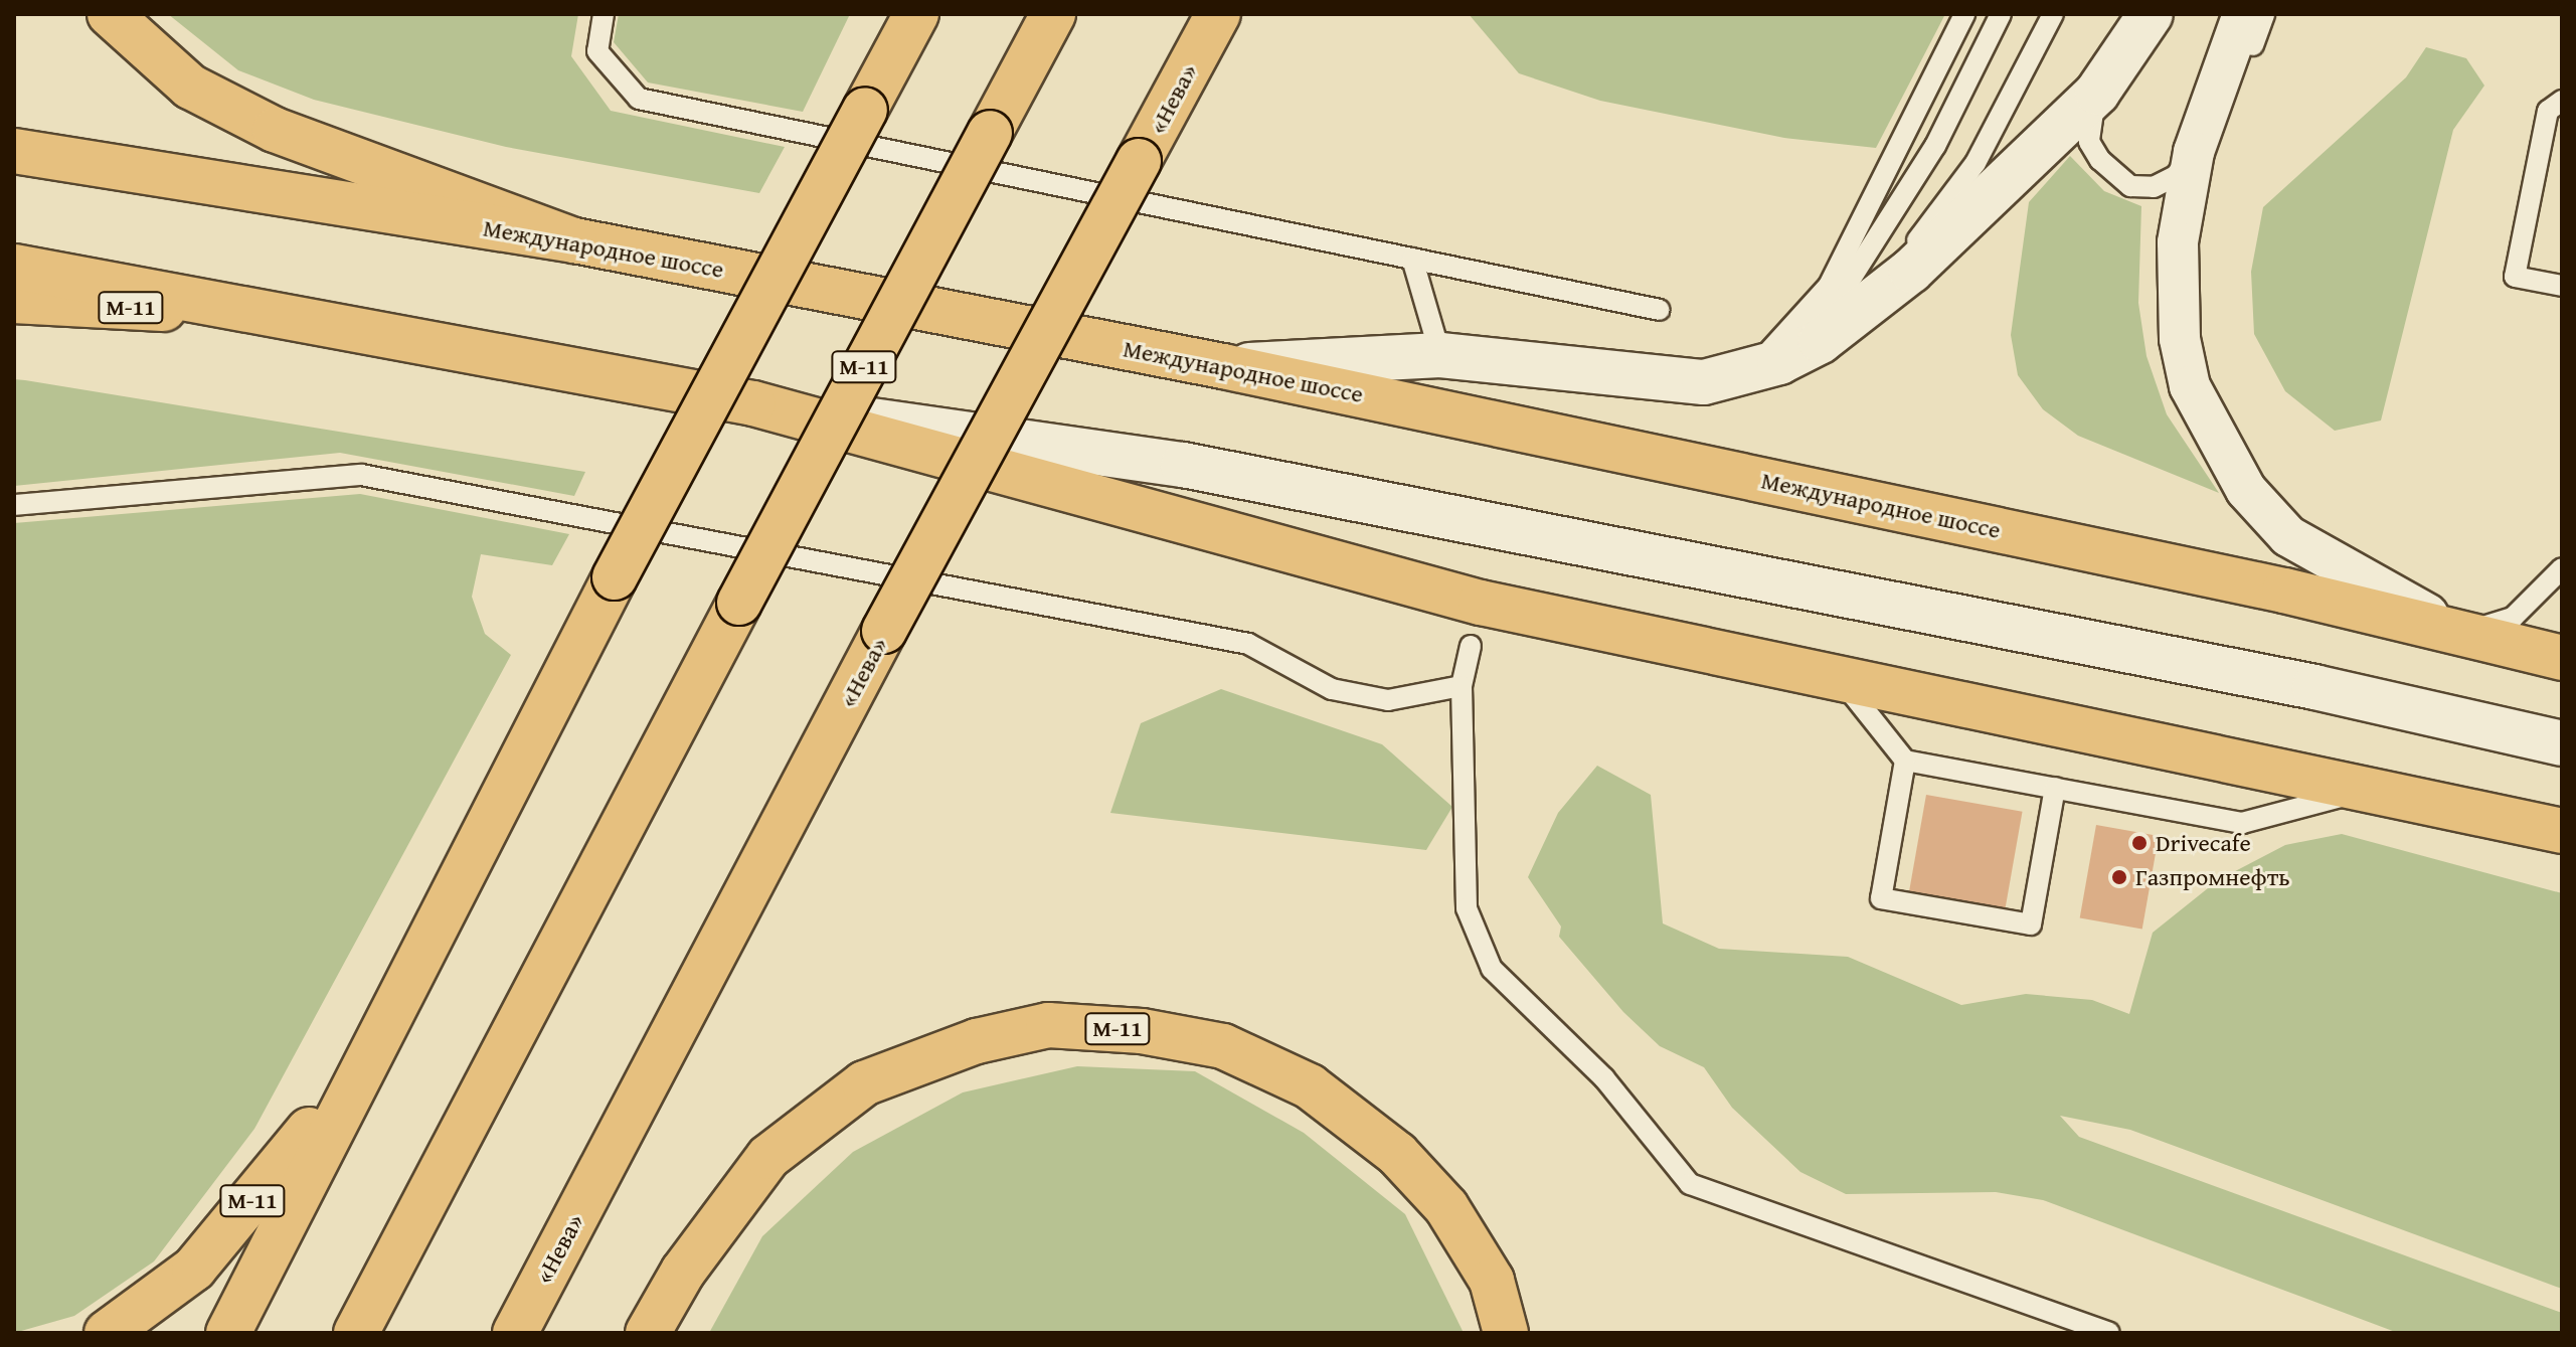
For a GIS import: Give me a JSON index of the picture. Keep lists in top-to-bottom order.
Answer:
{
  "streets": {
    "main road": ["«Нева»", "Международное шоссе", "М-11"]
  },
  "places": ["Drivecafe", "Газпромнефть"]
}
